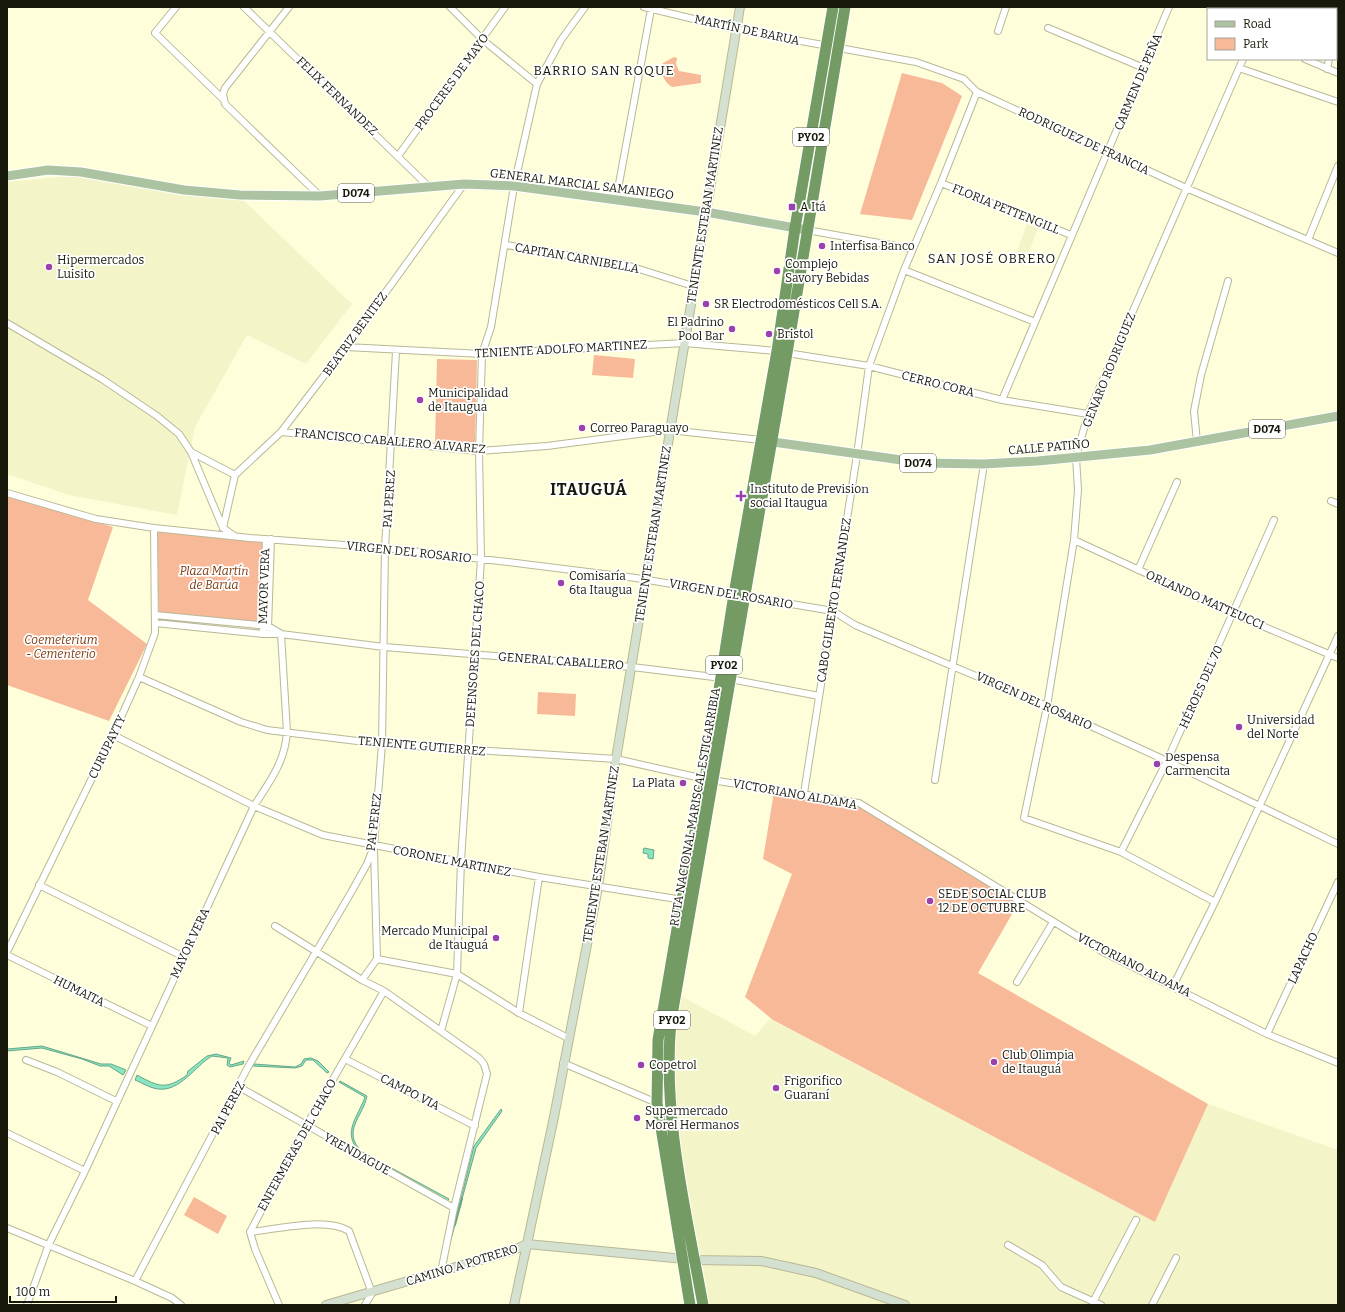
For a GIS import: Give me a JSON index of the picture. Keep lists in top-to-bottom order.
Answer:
{
  "streets": {
    "highway": ["PY02", "RUTA NACIONAL MARISCAL ESTIGARRIBIA"],
    "main road": ["GENERAL MARCIAL SAMANIEGO", "D074", "CALLE PATIÑO"],
    "street": [
      "MARTÍN DE BARUA",
      "PROCERES DE MAYO",
      "CARMEN DE PEÑA",
      "FELIX FERNANDEZ",
      "RODRIGUEZ DE FRANCIA",
      "FLORIA PETTENGILL",
      "TENIENTE ESTEBAN MARTINEZ",
      "CAPITAN CARNIBELLA",
      "BEATRIZ BENITEZ",
      "TENIENTE ADOLFO MARTINEZ",
      "GENARO RODRIGUEZ",
      "CERRO CORA",
      "FRANCISCO CABALLERO ALVAREZ",
      "PAI PEREZ",
      "VIRGEN DEL ROSARIO",
      "MAYOR VERA",
      "CABO GILBERTO FERNANDEZ",
      "ORLANDO MATTEUCCI",
      "DEFENSORES DEL CHACO",
      "GENERAL CABALLERO",
      "HÉROES DEL 70",
      "TENIENTE GUTIERREZ",
      "CURUPAYTY",
      "VICTORIANO ALDAMA",
      "CORONEL MARTINEZ",
      "LAPACHO",
      "HUMAITA",
      "CAMPO VIA",
      "ENFERMERAS DEL CHACO",
      "YRENDAGUE",
      "CAMINO A POTRERO"
    ]
  },
  "crossings": [
    ["MARTÍN DE BARUA", "RODRIGUEZ DE FRANCIA"],
    ["MARTÍN DE BARUA", "TENIENTE ESTEBAN MARTINEZ"],
    ["MARTÍN DE BARUA", "RUTA NACIONAL MARISCAL ESTIGARRIBIA"],
    ["PROCERES DE MAYO", "FELIX FERNANDEZ"],
    ["CARMEN DE PEÑA", "RODRIGUEZ DE FRANCIA"],
    ["CARMEN DE PEÑA", "FLORIA PETTENGILL"],
    ["CARMEN DE PEÑA", "CERRO CORA"],
    ["FELIX FERNANDEZ", "GENERAL MARCIAL SAMANIEGO"],
    ["RODRIGUEZ DE FRANCIA", "GENARO RODRIGUEZ"],
    ["RODRIGUEZ DE FRANCIA", "CABO GILBERTO FERNANDEZ"],
    ["RODRIGUEZ DE FRANCIA", "RUTA NACIONAL MARISCAL ESTIGARRIBIA"],
    ["GENERAL MARCIAL SAMANIEGO", "TENIENTE ESTEBAN MARTINEZ"],
    ["GENERAL MARCIAL SAMANIEGO", "BEATRIZ BENITEZ"],
    ["GENERAL MARCIAL SAMANIEGO", "DEFENSORES DEL CHACO"],
    ["GENERAL MARCIAL SAMANIEGO", "RUTA NACIONAL MARISCAL ESTIGARRIBIA"],
    ["FLORIA PETTENGILL", "CABO GILBERTO FERNANDEZ"],
    ["TENIENTE ESTEBAN MARTINEZ", "CAPITAN CARNIBELLA"],
    ["TENIENTE ESTEBAN MARTINEZ", "TENIENTE ADOLFO MARTINEZ"],
    ["TENIENTE ESTEBAN MARTINEZ", "FRANCISCO CABALLERO ALVAREZ"],
    ["TENIENTE ESTEBAN MARTINEZ", "VIRGEN DEL ROSARIO"],
    ["TENIENTE ESTEBAN MARTINEZ", "GENERAL CABALLERO"],
    ["TENIENTE ESTEBAN MARTINEZ", "TENIENTE GUTIERREZ"],
    ["TENIENTE ESTEBAN MARTINEZ", "CORONEL MARTINEZ"],
    ["TENIENTE ESTEBAN MARTINEZ", "CAMINO A POTRERO"],
    ["CAPITAN CARNIBELLA", "DEFENSORES DEL CHACO"],
    ["BEATRIZ BENITEZ", "TENIENTE ADOLFO MARTINEZ"],
    ["BEATRIZ BENITEZ", "FRANCISCO CABALLERO ALVAREZ"],
    ["TENIENTE ADOLFO MARTINEZ", "CERRO CORA"],
    ["TENIENTE ADOLFO MARTINEZ", "PAI PEREZ"],
    ["TENIENTE ADOLFO MARTINEZ", "DEFENSORES DEL CHACO"],
    ["TENIENTE ADOLFO MARTINEZ", "RUTA NACIONAL MARISCAL ESTIGARRIBIA"],
    ["GENARO RODRIGUEZ", "CERRO CORA"],
    ["GENARO RODRIGUEZ", "CALLE PATIÑO"],
    ["GENARO RODRIGUEZ", "VIRGEN DEL ROSARIO"],
    ["GENARO RODRIGUEZ", "ORLANDO MATTEUCCI"],
    ["GENARO RODRIGUEZ", "HÉROES DEL 70"],
    ["CERRO CORA", "CABO GILBERTO FERNANDEZ"],
    ["CERRO CORA", "RUTA NACIONAL MARISCAL ESTIGARRIBIA"],
    ["FRANCISCO CABALLERO ALVAREZ", "CALLE PATIÑO"],
    ["FRANCISCO CABALLERO ALVAREZ", "PAI PEREZ"],
    ["FRANCISCO CABALLERO ALVAREZ", "DEFENSORES DEL CHACO"],
    ["FRANCISCO CABALLERO ALVAREZ", "RUTA NACIONAL MARISCAL ESTIGARRIBIA"],
    ["CALLE PATIÑO", "CABO GILBERTO FERNANDEZ"],
    ["CALLE PATIÑO", "RUTA NACIONAL MARISCAL ESTIGARRIBIA"],
    ["PAI PEREZ", "VIRGEN DEL ROSARIO"],
    ["PAI PEREZ", "GENERAL CABALLERO"],
    ["PAI PEREZ", "TENIENTE GUTIERREZ"],
    ["PAI PEREZ", "CORONEL MARTINEZ"],
    ["PAI PEREZ", "YRENDAGUE"],
    ["VIRGEN DEL ROSARIO", "MAYOR VERA"],
    ["VIRGEN DEL ROSARIO", "CABO GILBERTO FERNANDEZ"],
    ["VIRGEN DEL ROSARIO", "DEFENSORES DEL CHACO"],
    ["VIRGEN DEL ROSARIO", "HÉROES DEL 70"],
    ["VIRGEN DEL ROSARIO", "CURUPAYTY"],
    ["VIRGEN DEL ROSARIO", "RUTA NACIONAL MARISCAL ESTIGARRIBIA"],
    ["MAYOR VERA", "GENERAL CABALLERO"],
    ["MAYOR VERA", "TENIENTE GUTIERREZ"],
    ["MAYOR VERA", "CORONEL MARTINEZ"],
    ["MAYOR VERA", "HUMAITA"],
    ["CABO GILBERTO FERNANDEZ", "GENERAL CABALLERO"],
    ["CABO GILBERTO FERNANDEZ", "VICTORIANO ALDAMA"],
    ["ORLANDO MATTEUCCI", "HÉROES DEL 70"],
    ["DEFENSORES DEL CHACO", "GENERAL CABALLERO"],
    ["DEFENSORES DEL CHACO", "TENIENTE GUTIERREZ"],
    ["DEFENSORES DEL CHACO", "CORONEL MARTINEZ"],
    ["GENERAL CABALLERO", "CURUPAYTY"],
    ["GENERAL CABALLERO", "RUTA NACIONAL MARISCAL ESTIGARRIBIA"],
    ["TENIENTE GUTIERREZ", "CURUPAYTY"],
    ["TENIENTE GUTIERREZ", "VICTORIANO ALDAMA"],
    ["TENIENTE GUTIERREZ", "RUTA NACIONAL MARISCAL ESTIGARRIBIA"],
    ["CURUPAYTY", "CORONEL MARTINEZ"],
    ["VICTORIANO ALDAMA", "RUTA NACIONAL MARISCAL ESTIGARRIBIA"],
    ["VICTORIANO ALDAMA", "LAPACHO"],
    ["RUTA NACIONAL MARISCAL ESTIGARRIBIA", "CORONEL MARTINEZ"],
    ["RUTA NACIONAL MARISCAL ESTIGARRIBIA", "CAMINO A POTRERO"],
    ["CAMPO VIA", "ENFERMERAS DEL CHACO"],
    ["ENFERMERAS DEL CHACO", "YRENDAGUE"]
  ],
  "districts": ["BARRIO SAN ROQUE", "SAN JOSÉ OBRERO", "ITAUGUÁ"],
  "parks": ["Plaza Martín de Barúa", "Coemeterium - Cementerio"],
  "places": {
    "transit": ["A Itá"],
    "other": [
      "Interfisa Banco",
      "Hipermercados Luisito",
      "Complejo Savory Bebidas",
      "SR Electrodomésticos Cell S.A.",
      "El Padrino Pool Bar",
      "Bristol",
      "Municipalidad de Itaugua",
      "Correo Paraguayo",
      "Comisaría 6ta Itaugua",
      "Universidad del Norte",
      "Despensa Carmencita",
      "La Plata",
      "SEDE SOCIAL CLUB 12 DE OCTUBRE",
      "Mercado Municipal de Itauguá",
      "Club Olimpia de Itauguá",
      "Copetrol",
      "Frigorifico Guaraní",
      "Supermercado Morel Hermanos"
    ],
    "health": ["Instituto de Prevision social Itaugua"]
  },
  "legend": ["Road", "Park"],
  "scale_bar": "100 m"
}
